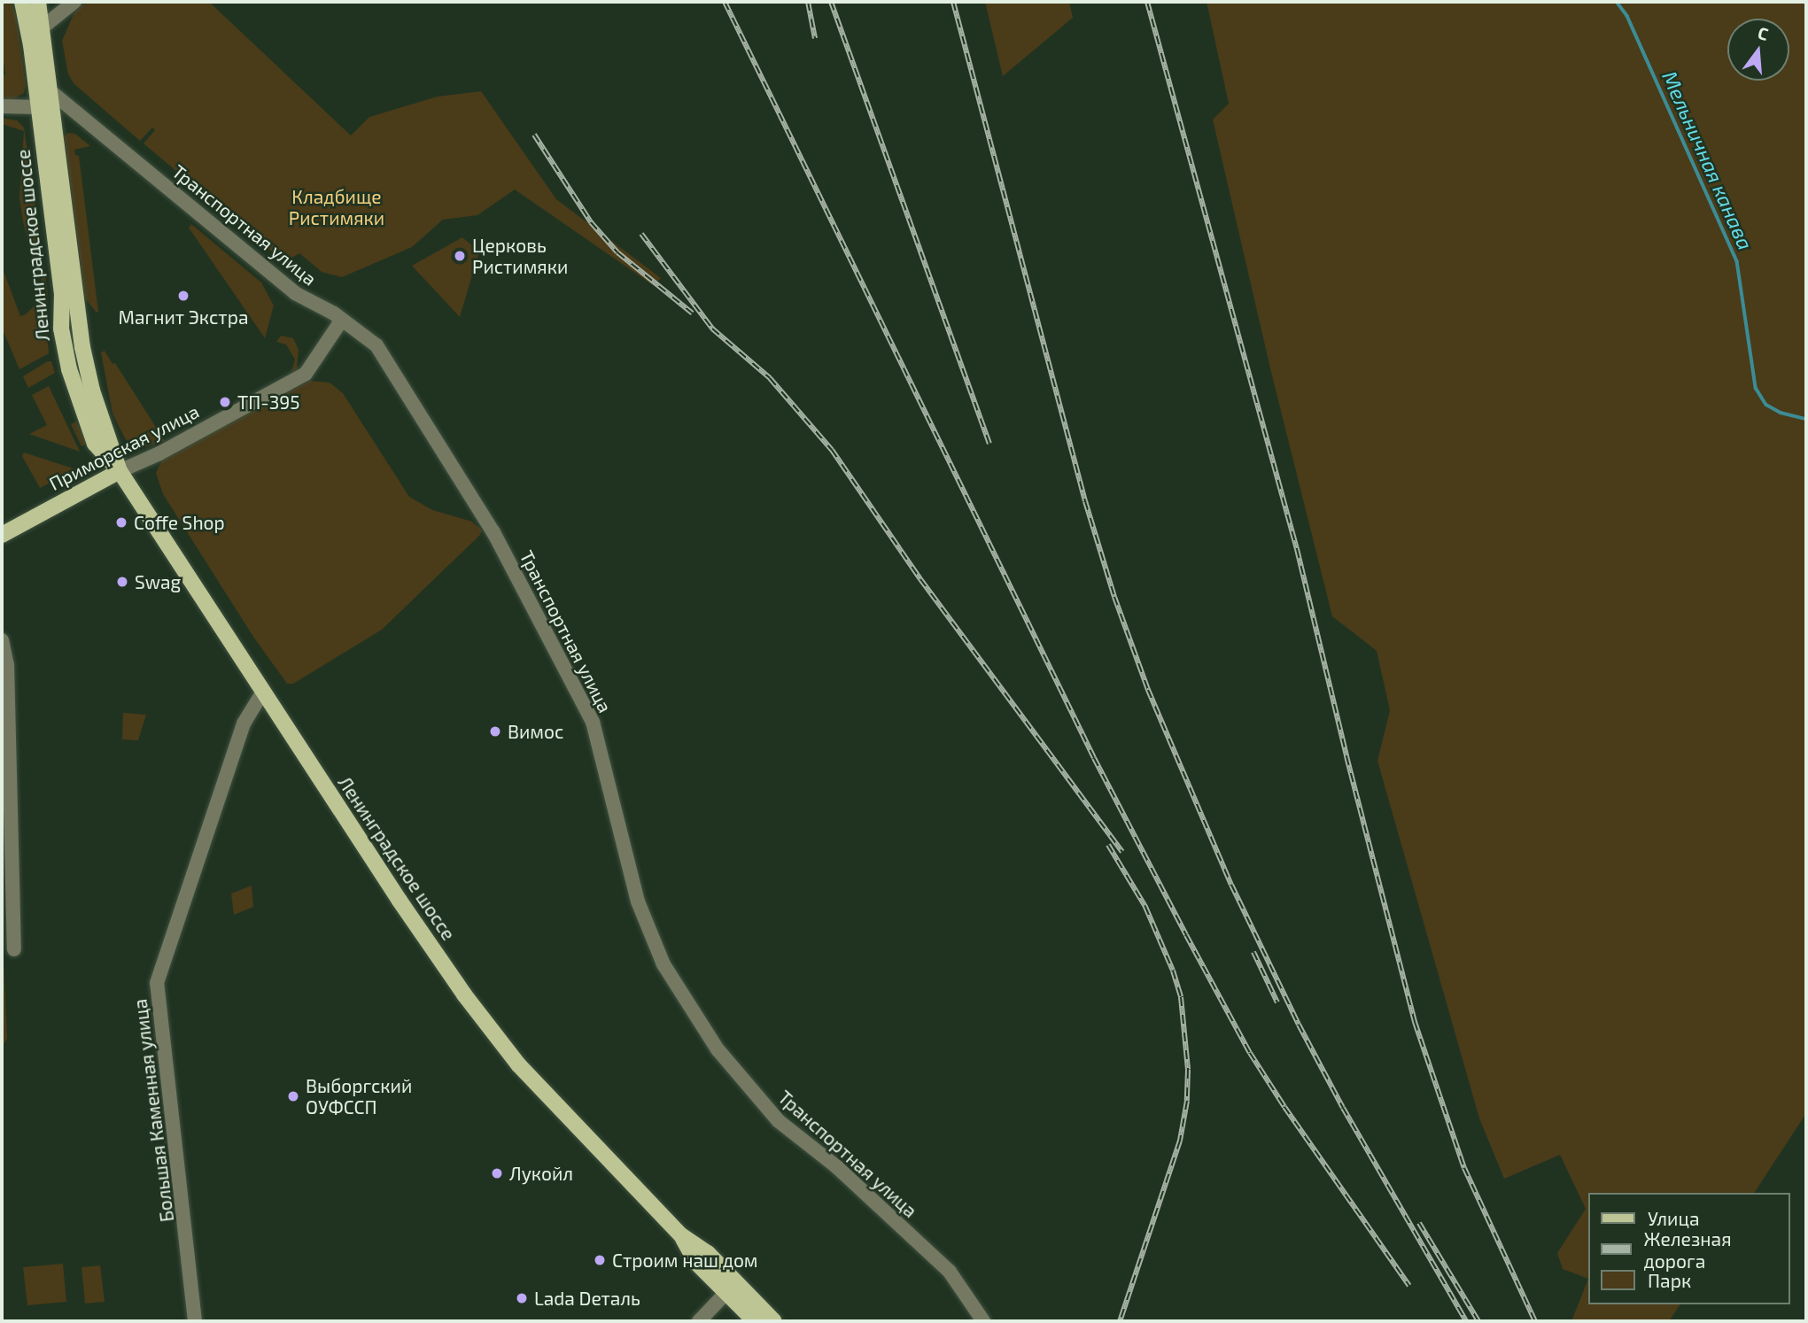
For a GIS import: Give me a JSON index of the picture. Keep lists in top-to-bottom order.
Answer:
{
  "streets": {
    "main road": ["Ленинградское шоссе", "Приморская улица"],
    "street": ["Транспортная улица", "Большая Каменная улица"]
  },
  "crossings": [
    ["Транспортная улица", "Ленинградское шоссе"],
    ["Транспортная улица", "Приморская улица"],
    ["Ленинградское шоссе", "Приморская улица"],
    ["Ленинградское шоссе", "Большая Каменная улица"]
  ],
  "water": ["Мельничная канава"],
  "parks": ["Кладбище Ристимяки"],
  "places": [
    "Церковь Ристимяки",
    "Магнит Экстра",
    "ТП-395",
    "Coffe Shop",
    "Swag",
    "Вимос",
    "Выборгский ОУФССП",
    "Лукойл",
    "Строим наш дом",
    "Lada Dеталь"
  ],
  "legend": ["Улица", "Железная дорога", "Парк"],
  "north": "top"
}
